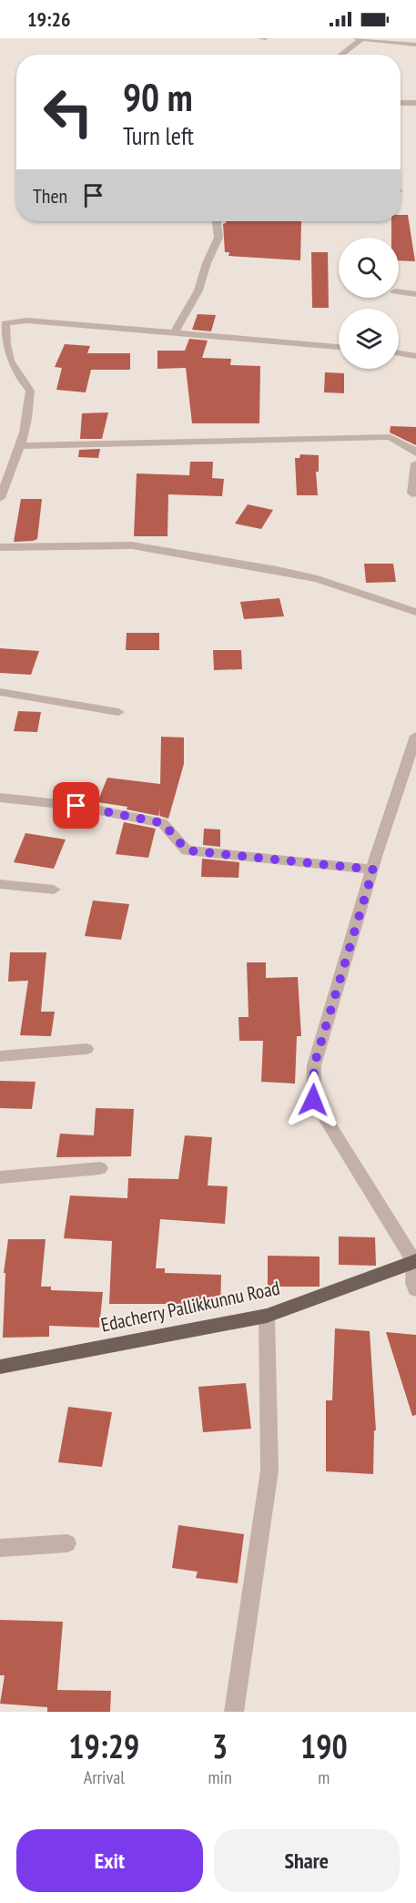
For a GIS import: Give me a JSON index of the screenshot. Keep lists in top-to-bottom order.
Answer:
{
  "streets": {
    "main road": ["Edacherry Pallikkunnu Road"]
  },
  "page": {
    "status": "19:26",
    "turn": ["90 m", "Turn left"],
    "then": "Then",
    "eta": [
      "19:29",
      "Arrival",
      "3",
      "min",
      "190",
      "m"
    ],
    "buttons": ["Exit", "Share"]
  }
}
